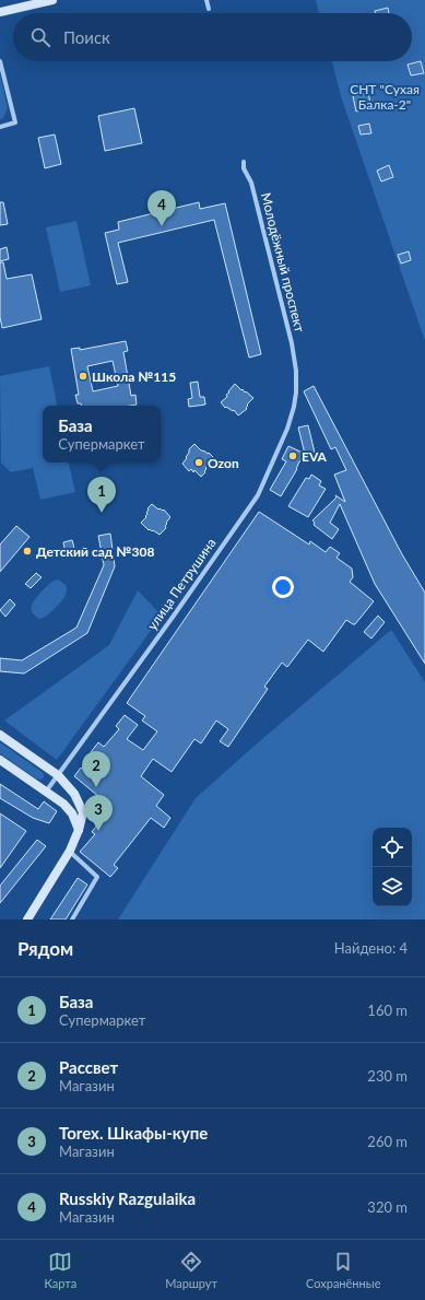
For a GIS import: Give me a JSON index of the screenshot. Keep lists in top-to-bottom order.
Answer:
{
  "streets": {
    "street": ["Молодёжный проспект", "улица Петрушина"]
  },
  "crossings": [
    ["Молодёжный проспект", "улица Петрушина"]
  ],
  "parks": ["СНТ \"Сухая Балка-2\""],
  "places": [
    "Школа №115",
    "EVA",
    "Ozon",
    "Детский сад №308"
  ],
  "page": {
    "search": "Поиск",
    "pins": [
      "4",
      "1",
      "2",
      "3"
    ],
    "popup": ["База", "Супермаркет"],
    "heading": ["Рядом", "Найдено: 4"],
    "list": [
      {
        "mark": "1",
        "name": "База",
        "note": "Супермаркет",
        "value": "160 m"
      },
      {
        "mark": "2",
        "name": "Рассвет",
        "note": "Магазин",
        "value": "230 m"
      },
      {
        "mark": "3",
        "name": "Torex. Шкафы-купе",
        "note": "Магазин",
        "value": "260 m"
      },
      {
        "mark": "4",
        "name": "Russkiy Razgulaika",
        "note": "Магазин",
        "value": "320 m"
      }
    ],
    "nav": ["Карта", "Маршрут", "Сохранённые"]
  }
}
